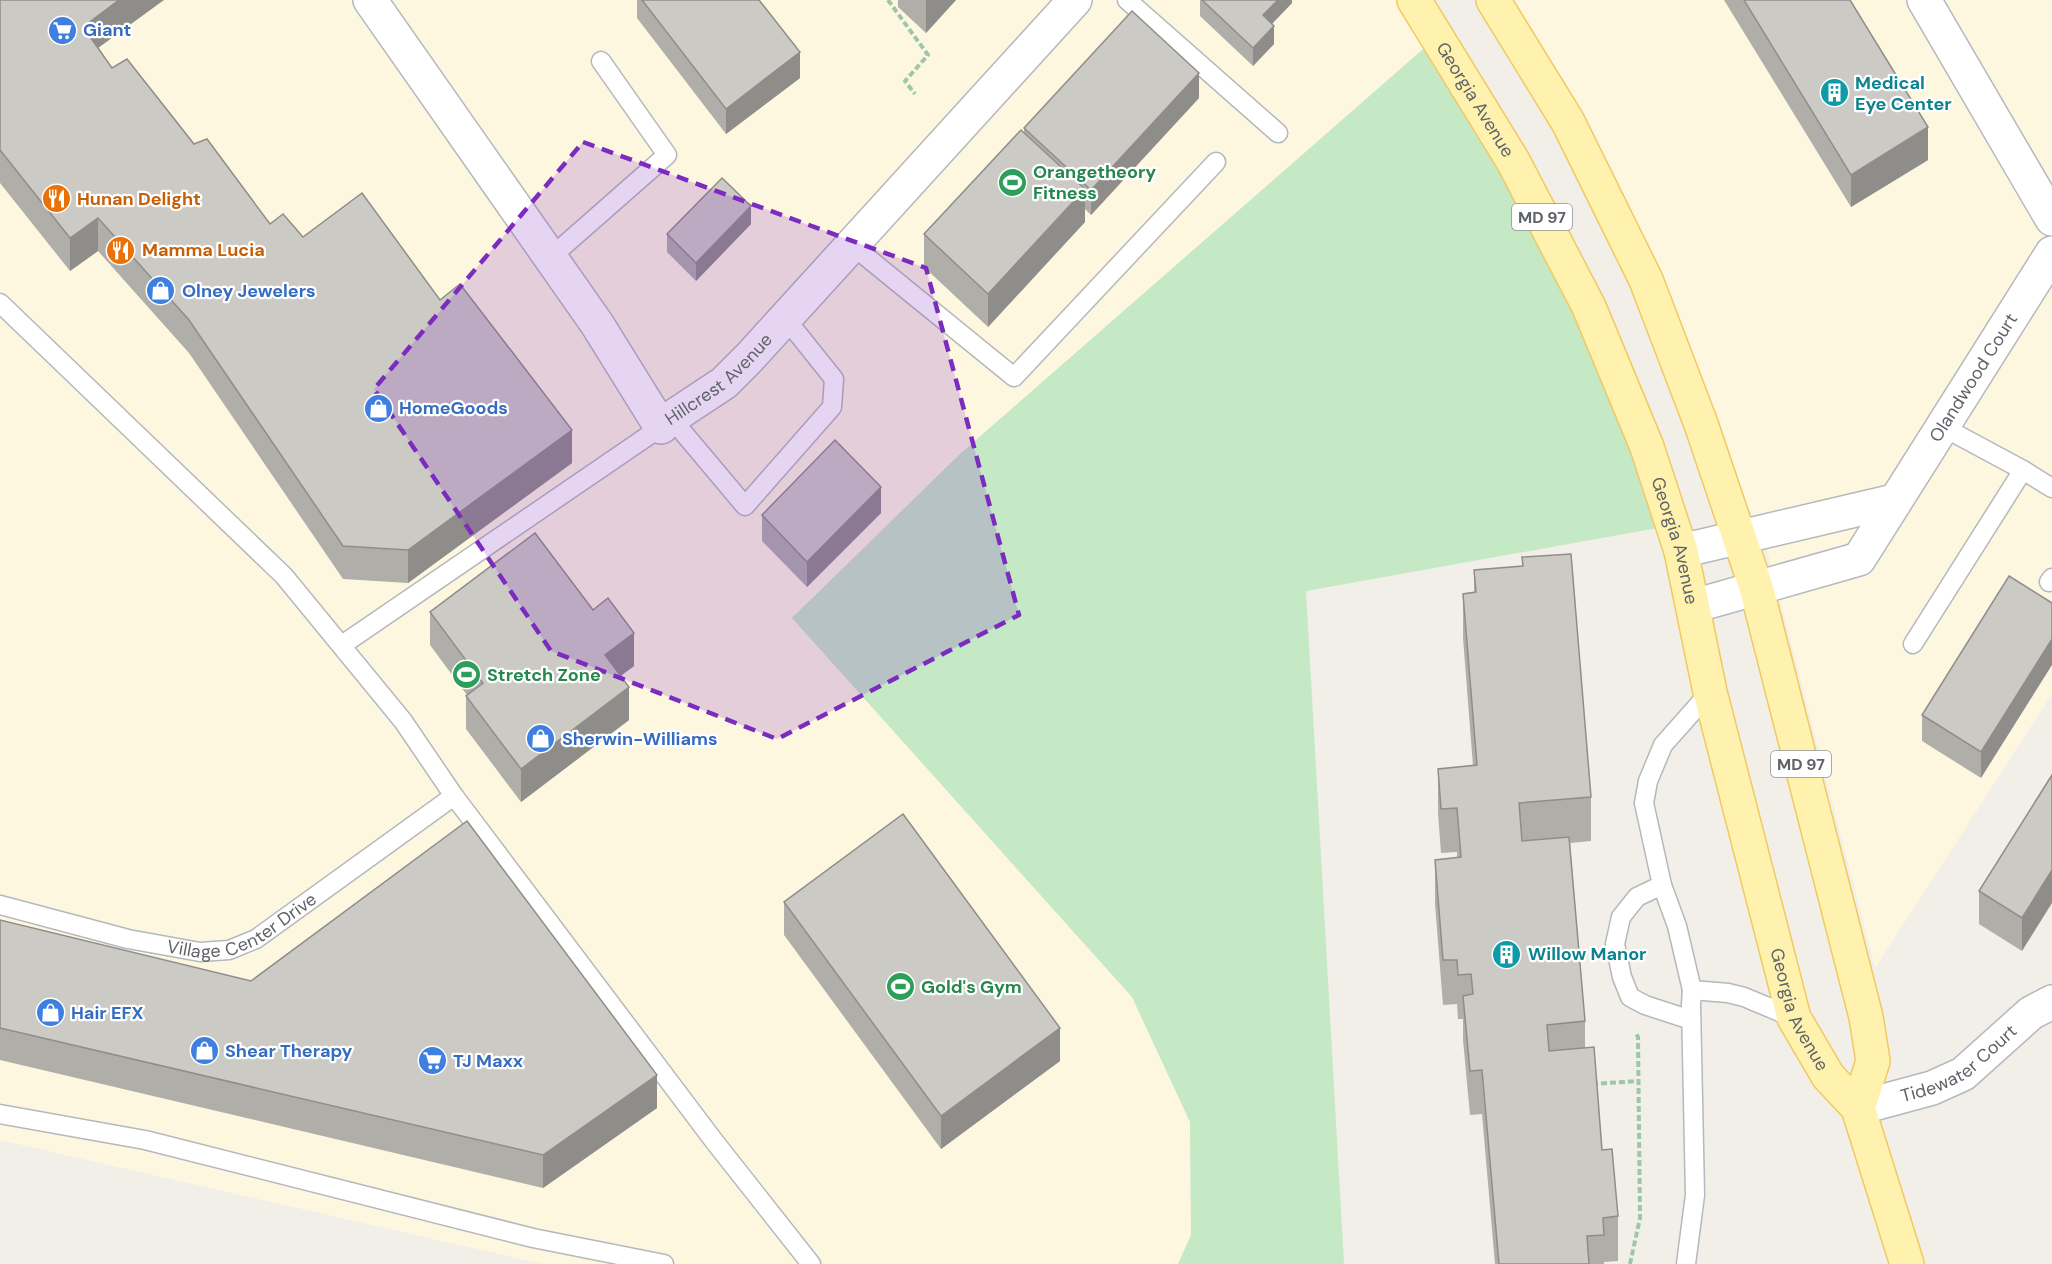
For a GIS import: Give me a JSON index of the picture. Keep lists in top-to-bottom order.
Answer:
{
  "streets": {
    "main road": ["Georgia Avenue", "MD 97"],
    "street": ["Olandwood Court", "Hillcrest Avenue", "Tidewater Court"],
    "lane": ["Village Center Drive"]
  },
  "crossings": [
    ["Georgia Avenue", "MD 97"],
    ["Georgia Avenue", "Olandwood Court"],
    ["Georgia Avenue", "Tidewater Court"],
    ["MD 97", "Olandwood Court"],
    ["MD 97", "Tidewater Court"]
  ],
  "places": {
    "supermarket": ["Giant", "TJ Maxx"],
    "building": ["Medical Eye Center", "Willow Manor"],
    "sports": ["Orangetheory Fitness", "Stretch Zone", "Gold's Gym"],
    "restaurant": ["Hunan Delight", "Mamma Lucia"],
    "shop": [
      "Olney Jewelers",
      "HomeGoods",
      "Sherwin-Williams",
      "Hair EFX",
      "Shear Therapy"
    ]
  }
}
